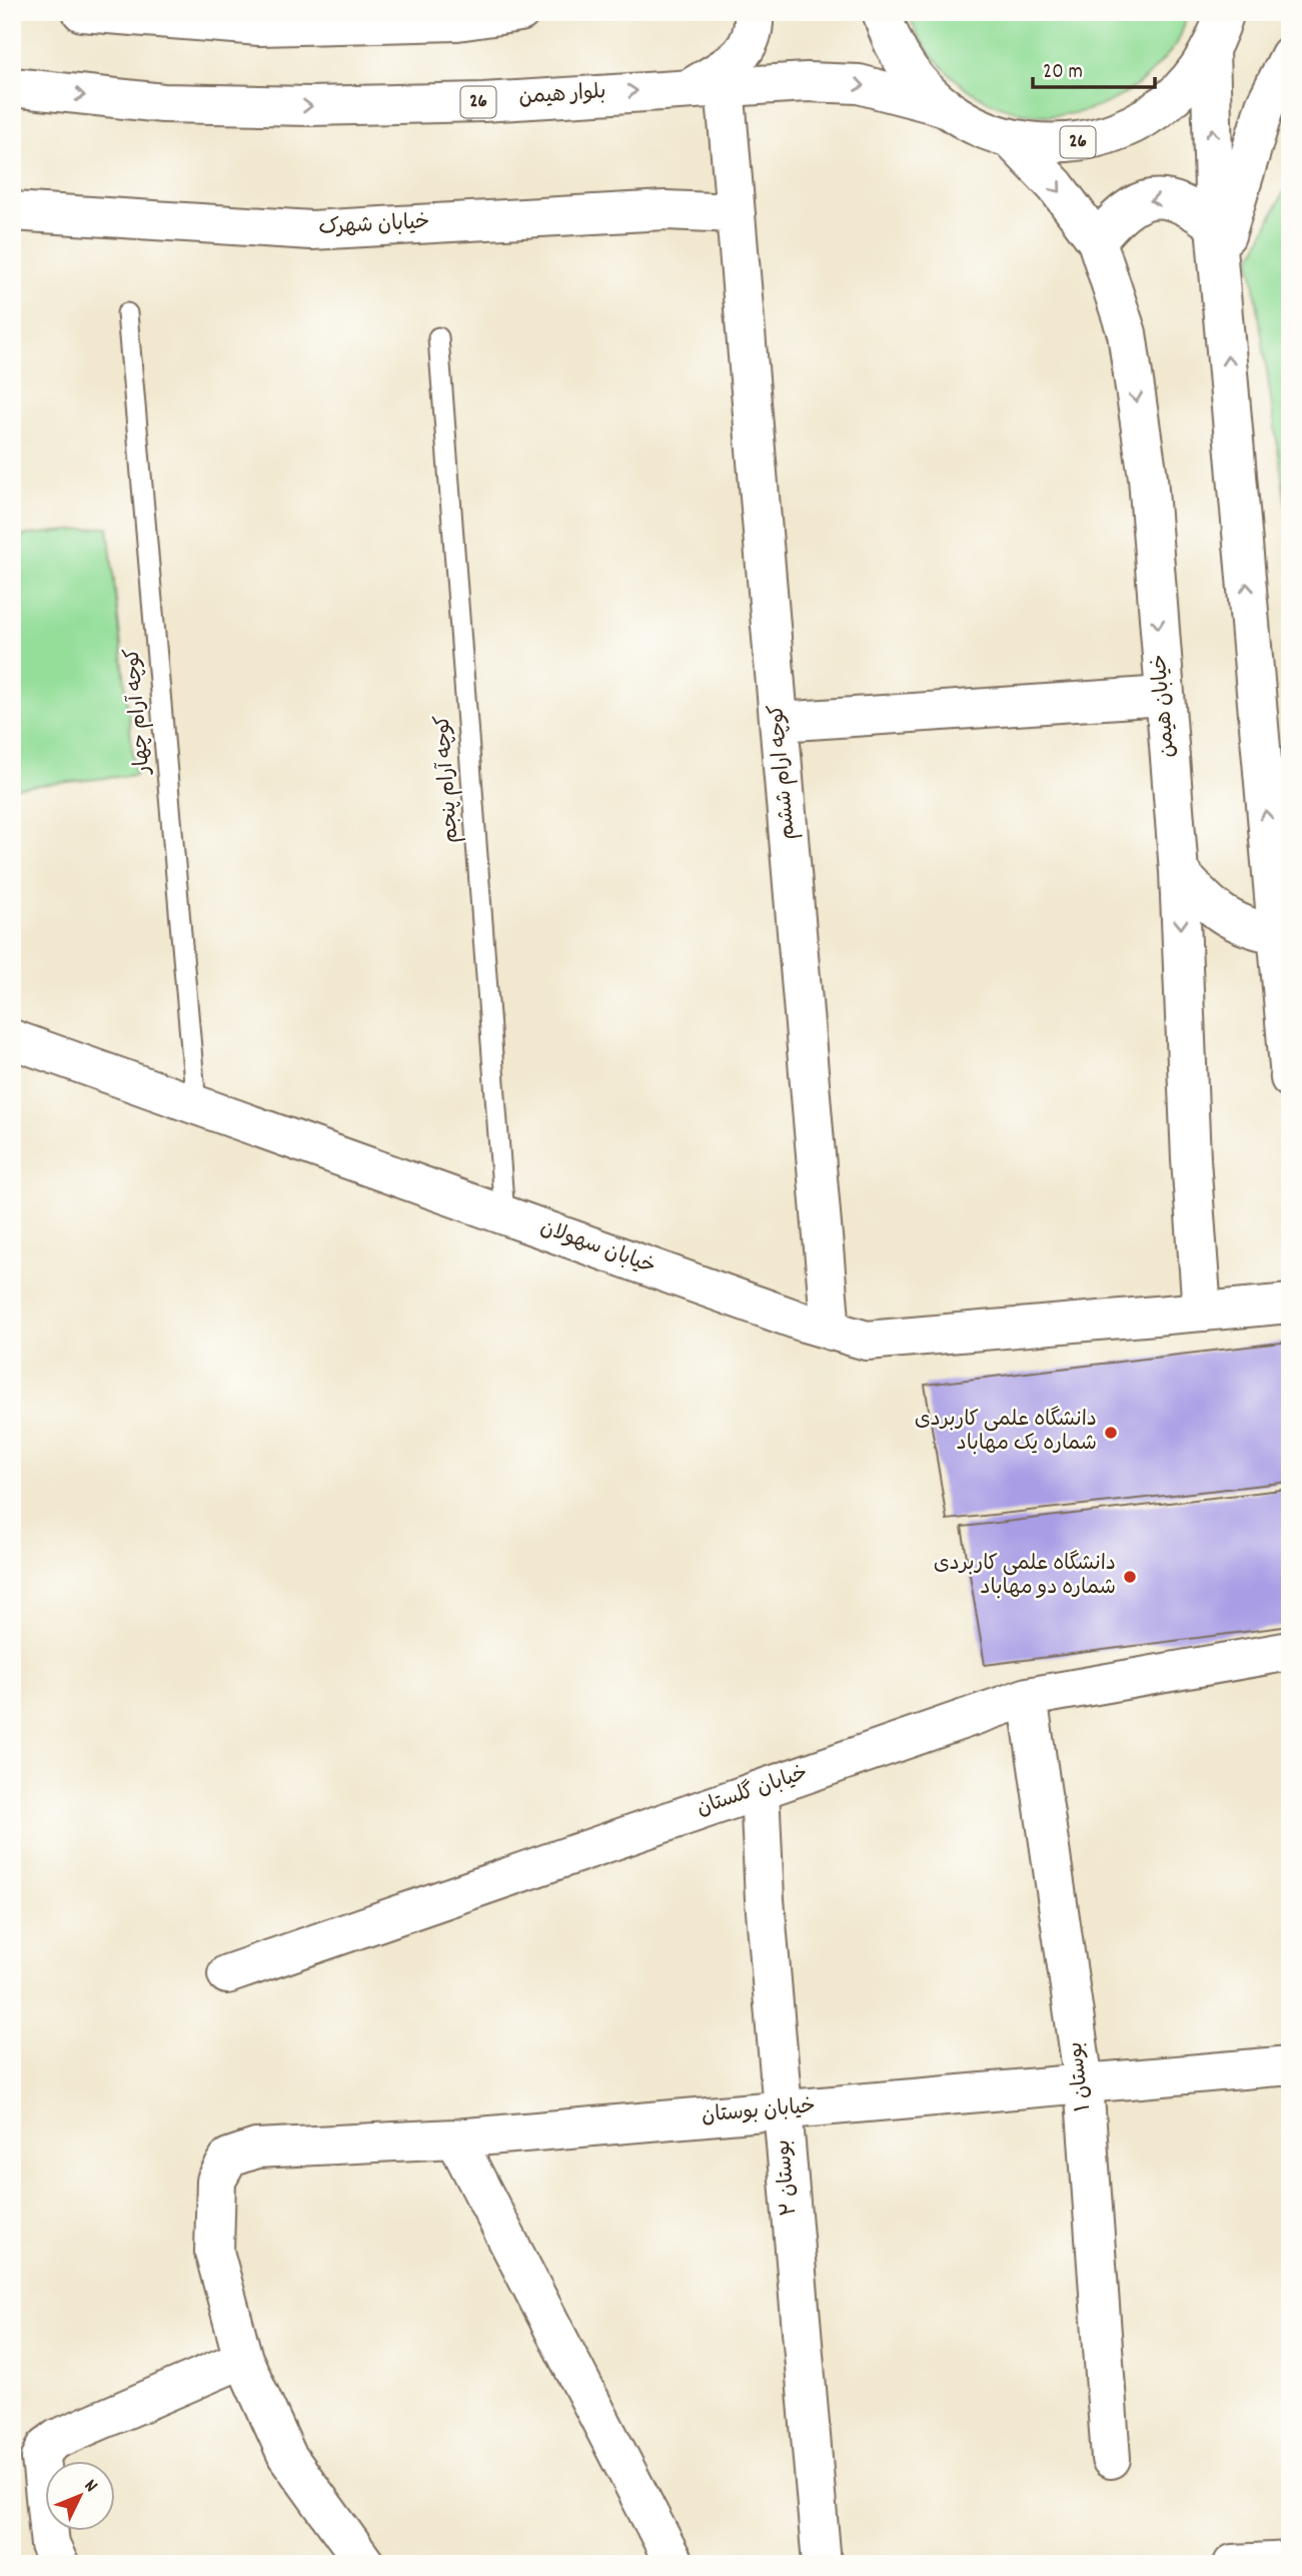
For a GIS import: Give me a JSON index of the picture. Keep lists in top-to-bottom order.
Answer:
{
  "streets": {
    "street": [
      "بلوار هیمن",
      "26",
      "خیابان شهرک",
      "خیابان هیمن",
      "کوچه ارام ششم",
      "خیابان سهولان",
      "خیابان گلستان",
      "بوستان ۱",
      "خیابان بوستان",
      "بوستان ۲"
    ],
    "lane": ["کوچه آرام چهار", "کوچه آرام پنجم"]
  },
  "crossings": [
    ["بلوار هیمن", "26"],
    ["بلوار هیمن", "کوچه ارام ششم"],
    ["26", "خیابان هیمن"],
    ["خیابان شهرک", "کوچه ارام ششم"],
    ["خیابان هیمن", "خیابان سهولان"],
    ["کوچه آرام چهار", "خیابان سهولان"],
    ["کوچه ارام ششم", "خیابان سهولان"],
    ["کوچه آرام پنجم", "خیابان سهولان"],
    ["خیابان گلستان", "بوستان ۱"],
    ["خیابان گلستان", "بوستان ۲"],
    ["بوستان ۱", "خیابان بوستان"],
    ["خیابان بوستان", "بوستان ۲"]
  ],
  "places": ["دانشگاه علمی کاربردی شماره یک مهاباد", "دانشگاه علمی کاربردی شماره دو مهاباد"],
  "scale_bar": "20 m",
  "north": "top right"
}
